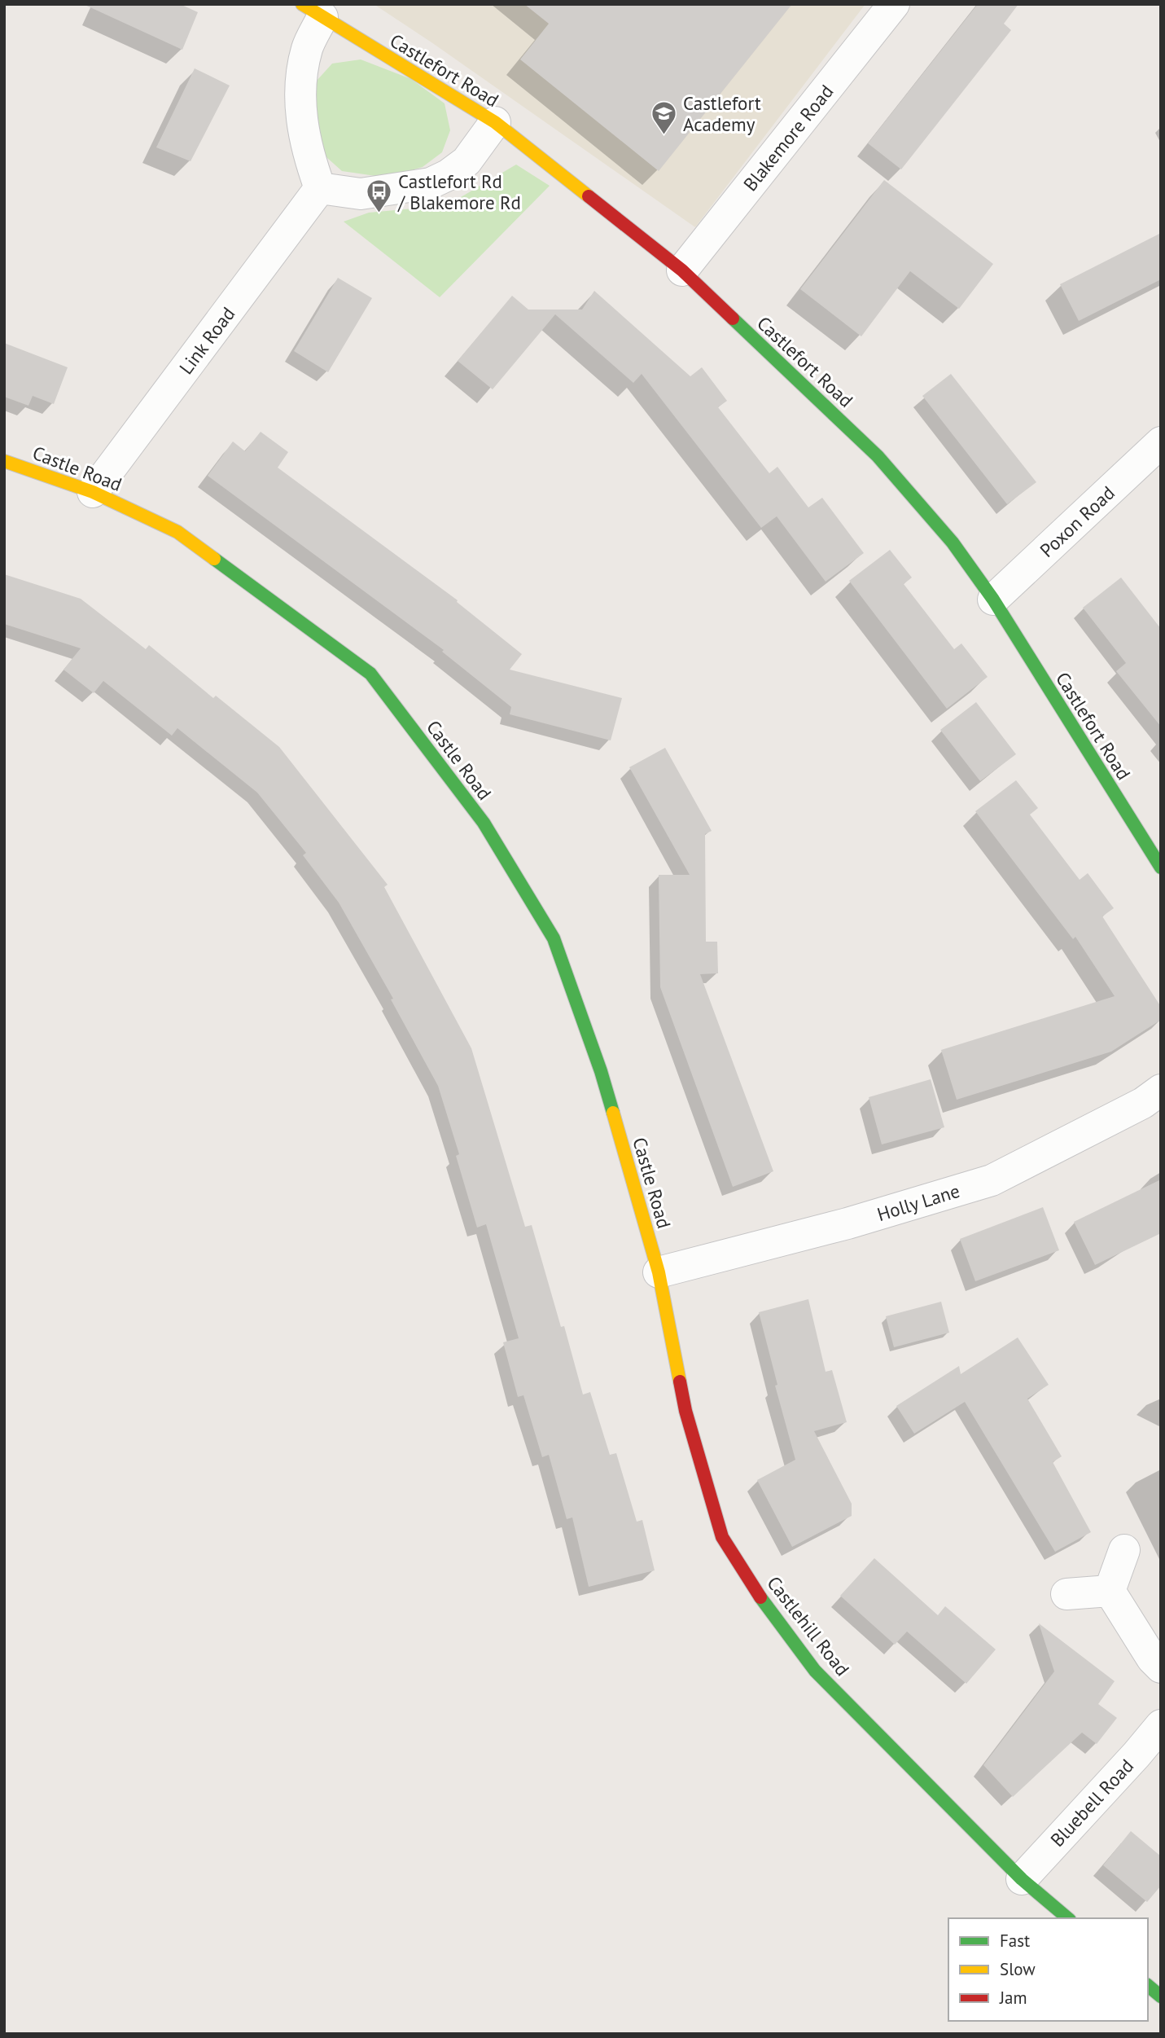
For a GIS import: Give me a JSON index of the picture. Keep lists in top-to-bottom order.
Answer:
{
  "streets": {
    "street": [
      "Castlefort Road",
      "Blakemore Road",
      "Link Road",
      "Castle Road",
      "Poxon Road",
      "Holly Lane",
      "Castlehill Road",
      "Bluebell Road"
    ]
  },
  "crossings": [
    ["Castlefort Road", "Blakemore Road"],
    ["Castlefort Road", "Poxon Road"],
    ["Link Road", "Castle Road"],
    ["Castle Road", "Holly Lane"],
    ["Castle Road", "Castlehill Road"],
    ["Holly Lane", "Castlehill Road"],
    ["Castlehill Road", "Bluebell Road"]
  ],
  "places": {
    "school or university": ["Castlefort Academy"],
    "bus stop": ["Castlefort Rd / Blakemore Rd"]
  },
  "legend": ["Fast", "Slow", "Jam"]
}
